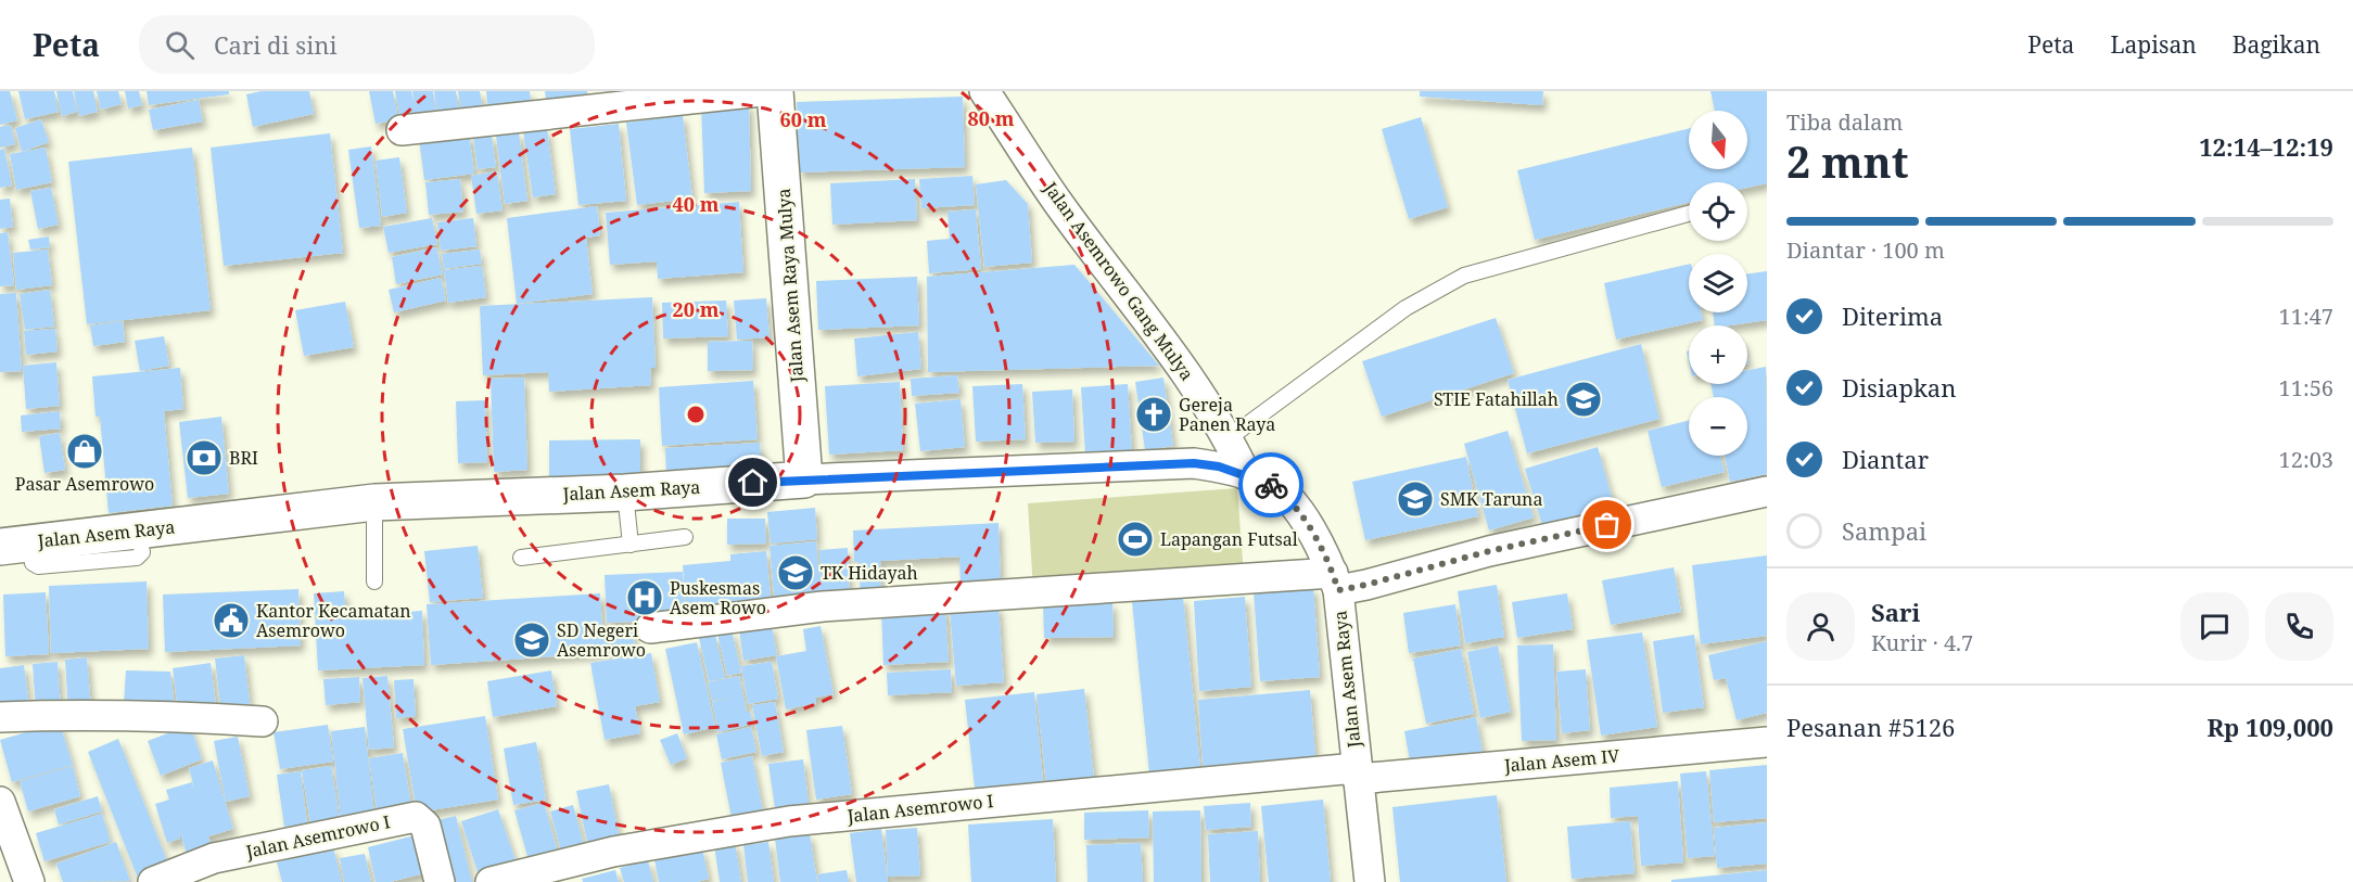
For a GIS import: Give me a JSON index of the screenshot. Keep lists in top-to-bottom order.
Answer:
{
  "streets": {
    "street": [
      "Jalan Asemrowo Gang Mulya",
      "Jalan Asem Raya Mulya",
      "Jalan Asem Raya",
      "Jalan Asem IV",
      "Jalan Asemrowo I"
    ]
  },
  "crossings": [
    ["Jalan Asemrowo Gang Mulya", "Jalan Asem Raya"],
    ["Jalan Asem Raya Mulya", "Jalan Asem Raya"],
    ["Jalan Asem Raya", "Jalan Asem IV"],
    ["Jalan Asem Raya", "Jalan Asemrowo I"],
    ["Jalan Asem IV", "Jalan Asemrowo I"]
  ],
  "places": {
    "school or university": [
      "STIE Fatahillah",
      "SMK Taruna",
      "TK Hidayah",
      "SD Negeri Asemrowo"
    ],
    "church": ["Gereja Panen Raya"],
    "shop": ["Pasar Asemrowo"],
    "bank": ["BRI"],
    "sports": ["Lapangan Futsal"],
    "hospital": ["Puskesmas Asem Rowo"],
    "public building": ["Kantor Kecamatan Asemrowo"]
  },
  "north": "bottom",
  "page": {
    "header": "Peta",
    "search": "Cari di sini",
    "nav": ["Peta", "Lapisan", "Bagikan"],
    "heading": ["2 mnt", "Tiba dalam", "12:14–12:19"],
    "panel": [
      "Sari",
      "Kurir · 4.7",
      "Pesanan #5126",
      "Rp 109,000"
    ],
    "map_buttons": ["+", "−"],
    "bar": "Diantar · 100 m",
    "list": [
      ["Diterima", "11:47"],
      ["Disiapkan", "11:56"],
      ["Diantar", "12:03"],
      "Sampai"
    ]
  },
  "rings": [
    "80 m",
    "60 m",
    "40 m",
    "20 m"
  ]
}
